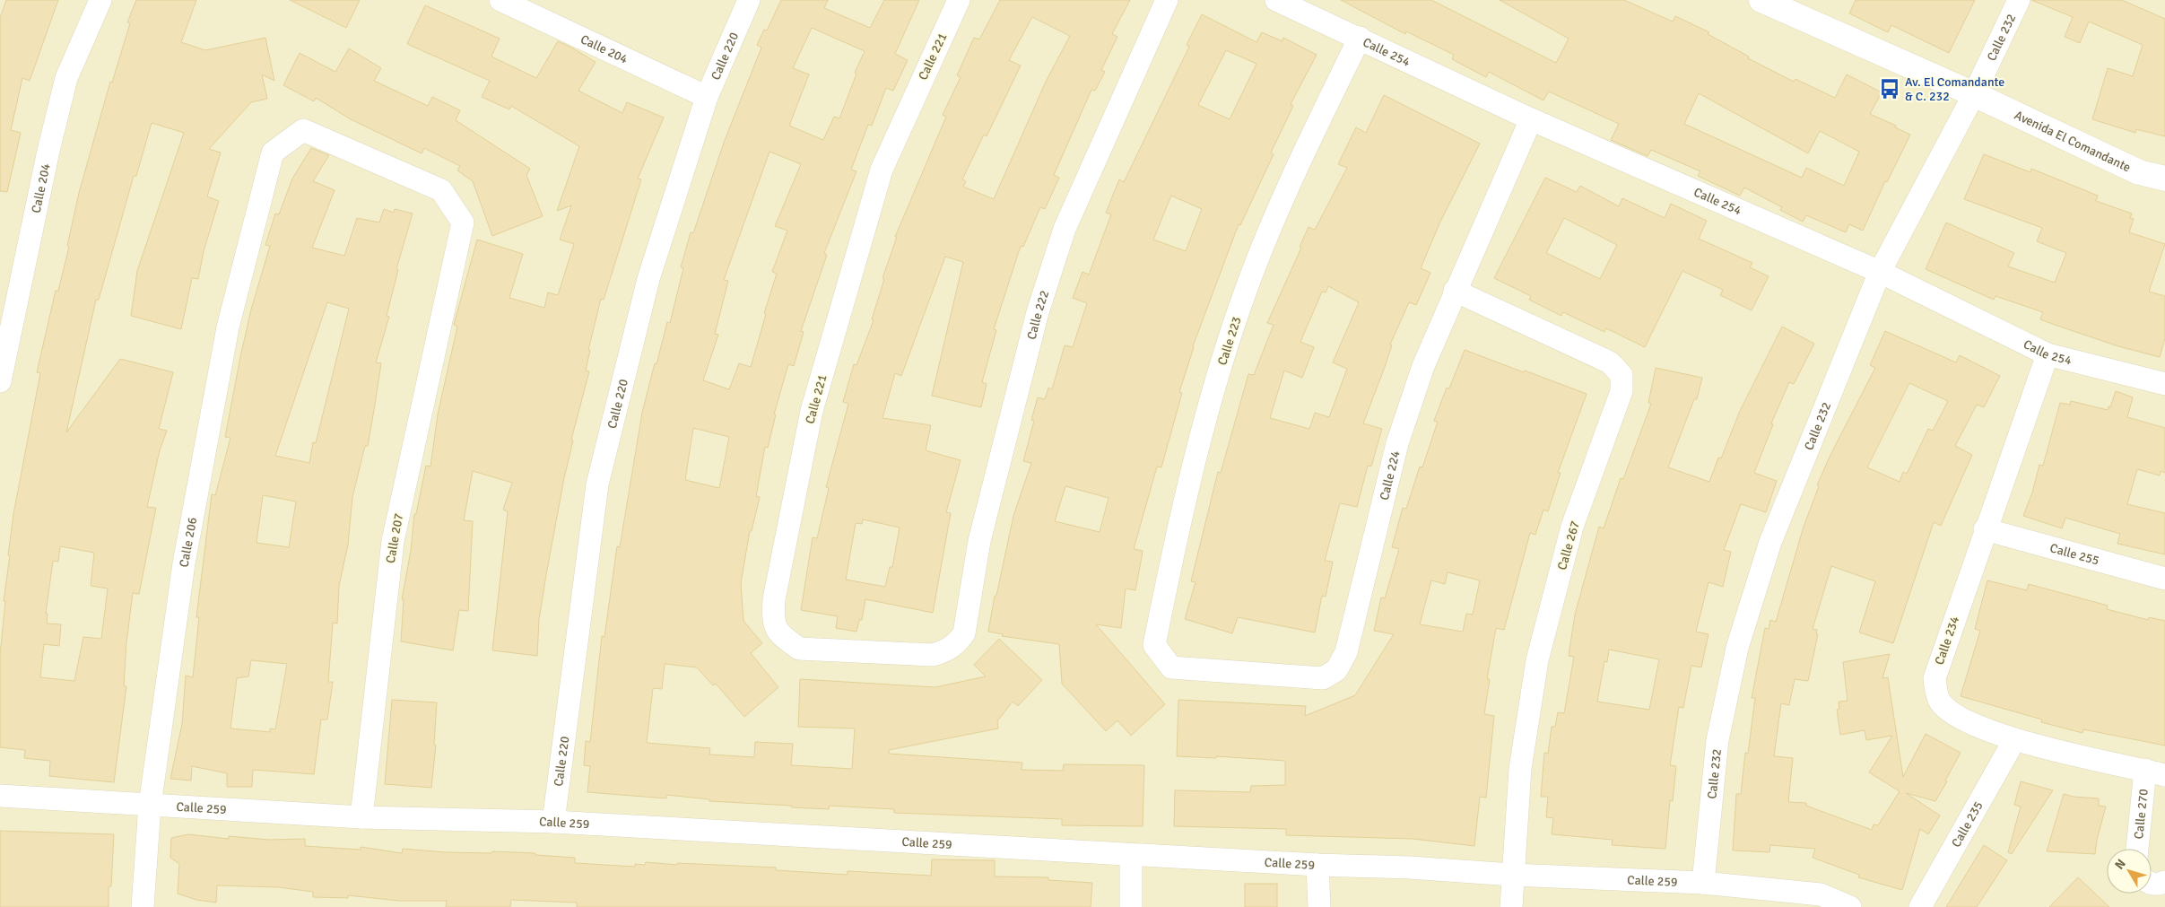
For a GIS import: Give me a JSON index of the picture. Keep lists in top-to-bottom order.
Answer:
{
  "streets": {
    "street": [
      "Calle 232",
      "Calle 204",
      "Calle 254",
      "Calle 220",
      "Calle 221",
      "Avenida El Comandante",
      "Calle 222",
      "Calle 223",
      "Calle 224",
      "Calle 207",
      "Calle 206",
      "Calle 267",
      "Calle 255",
      "Calle 234",
      "Calle 259",
      "Calle 270",
      "Calle 235"
    ]
  },
  "crossings": [
    ["Calle 232", "Calle 254"],
    ["Calle 232", "Avenida El Comandante"],
    ["Calle 232", "Calle 259"],
    ["Calle 204", "Calle 220"],
    ["Calle 254", "Calle 223"],
    ["Calle 254", "Calle 224"],
    ["Calle 254", "Calle 234"],
    ["Calle 220", "Calle 259"],
    ["Calle 221", "Calle 222"],
    ["Calle 223", "Calle 224"],
    ["Calle 224", "Calle 267"],
    ["Calle 207", "Calle 206"],
    ["Calle 207", "Calle 259"],
    ["Calle 206", "Calle 259"],
    ["Calle 267", "Calle 259"],
    ["Calle 255", "Calle 234"],
    ["Calle 234", "Calle 270"],
    ["Calle 234", "Calle 235"]
  ],
  "places": {
    "bus stop": ["Av. El Comandante & C. 232"]
  },
  "north": "top left"
}
